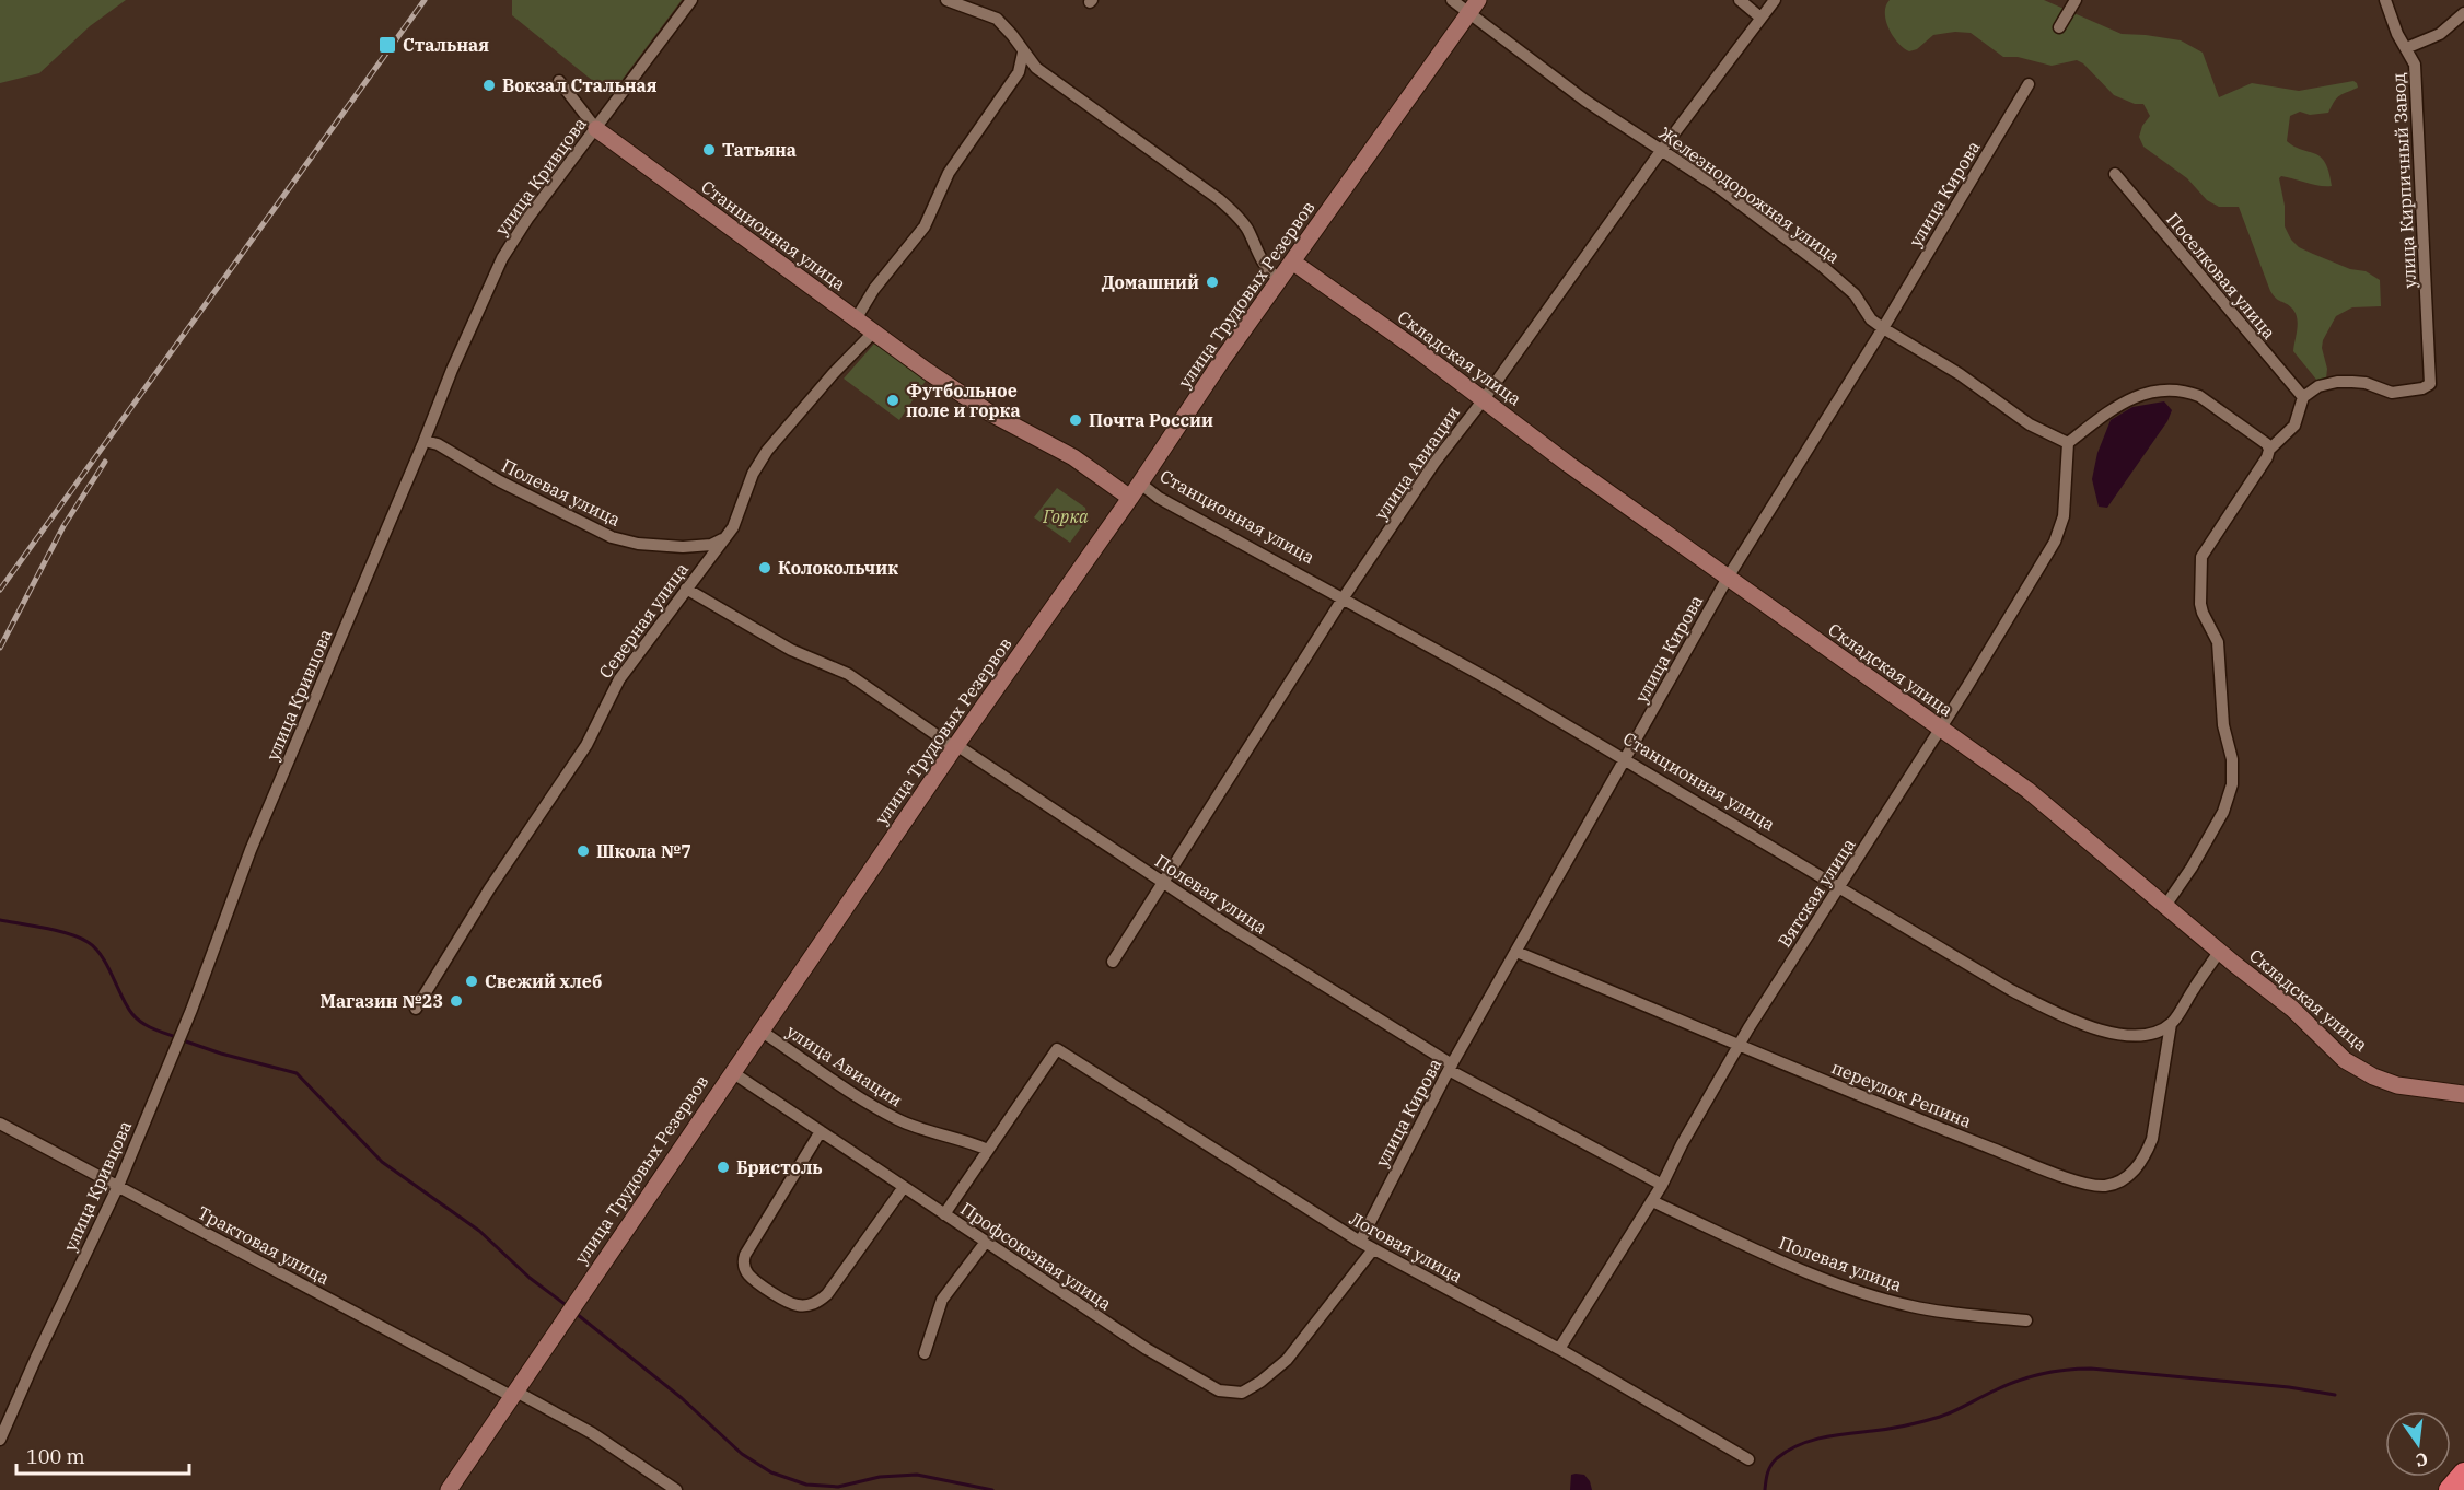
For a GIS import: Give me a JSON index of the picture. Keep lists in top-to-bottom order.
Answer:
{
  "streets": {
    "street": [
      "улица Кривцова",
      "улица Кирпичный Завод",
      "улица Кирова",
      "Железнодорожная улица",
      "Станционная улица",
      "Поселковая улица",
      "улица Трудовых Резервов",
      "Складская улица",
      "улица Авиации",
      "Полевая улица",
      "Северная улица",
      "Вятская улица",
      "переулок Репина",
      "Трактовая улица",
      "Логовая улица",
      "Профсоюзная улица"
    ]
  },
  "crossings": [
    ["улица Кривцова", "Станционная улица"],
    ["улица Кривцова", "Полевая улица"],
    ["улица Кривцова", "Трактовая улица"],
    ["улица Кирпичный Завод", "Поселковая улица"],
    ["улица Кирова", "Железнодорожная улица"],
    ["улица Кирова", "Станционная улица"],
    ["улица Кирова", "Складская улица"],
    ["улица Кирова", "Полевая улица"],
    ["улица Кирова", "переулок Репина"],
    ["улица Кирова", "Логовая улица"],
    ["Железнодорожная улица", "улица Трудовых Резервов"],
    ["Железнодорожная улица", "улица Авиации"],
    ["Железнодорожная улица", "Вятская улица"],
    ["Станционная улица", "улица Трудовых Резервов"],
    ["Станционная улица", "улица Авиации"],
    ["Станционная улица", "Северная улица"],
    ["Станционная улица", "Вятская улица"],
    ["Станционная улица", "переулок Репина"],
    ["улица Трудовых Резервов", "Складская улица"],
    ["улица Трудовых Резервов", "улица Авиации"],
    ["улица Трудовых Резервов", "Полевая улица"],
    ["улица Трудовых Резервов", "Трактовая улица"],
    ["улица Трудовых Резервов", "Профсоюзная улица"],
    ["Складская улица", "улица Авиации"],
    ["Складская улица", "Вятская улица"],
    ["улица Авиации", "Полевая улица"],
    ["улица Авиации", "Логовая улица"],
    ["Полевая улица", "Северная улица"],
    ["Полевая улица", "Вятская улица"],
    ["Вятская улица", "переулок Репина"],
    ["Вятская улица", "Логовая улица"],
    ["Логовая улица", "Профсоюзная улица"]
  ],
  "parks": ["Горка"],
  "places": {
    "transit": ["Стальная"],
    "other": [
      "Вокзал Стальная",
      "Татьяна",
      "Домашний",
      "Футбольное поле и горка",
      "Почта России",
      "Колокольчик",
      "Школа №7",
      "Свежий хлеб",
      "Магазин №23",
      "Бристоль"
    ]
  },
  "scale_bar": "100 m",
  "north": "bottom"
}
